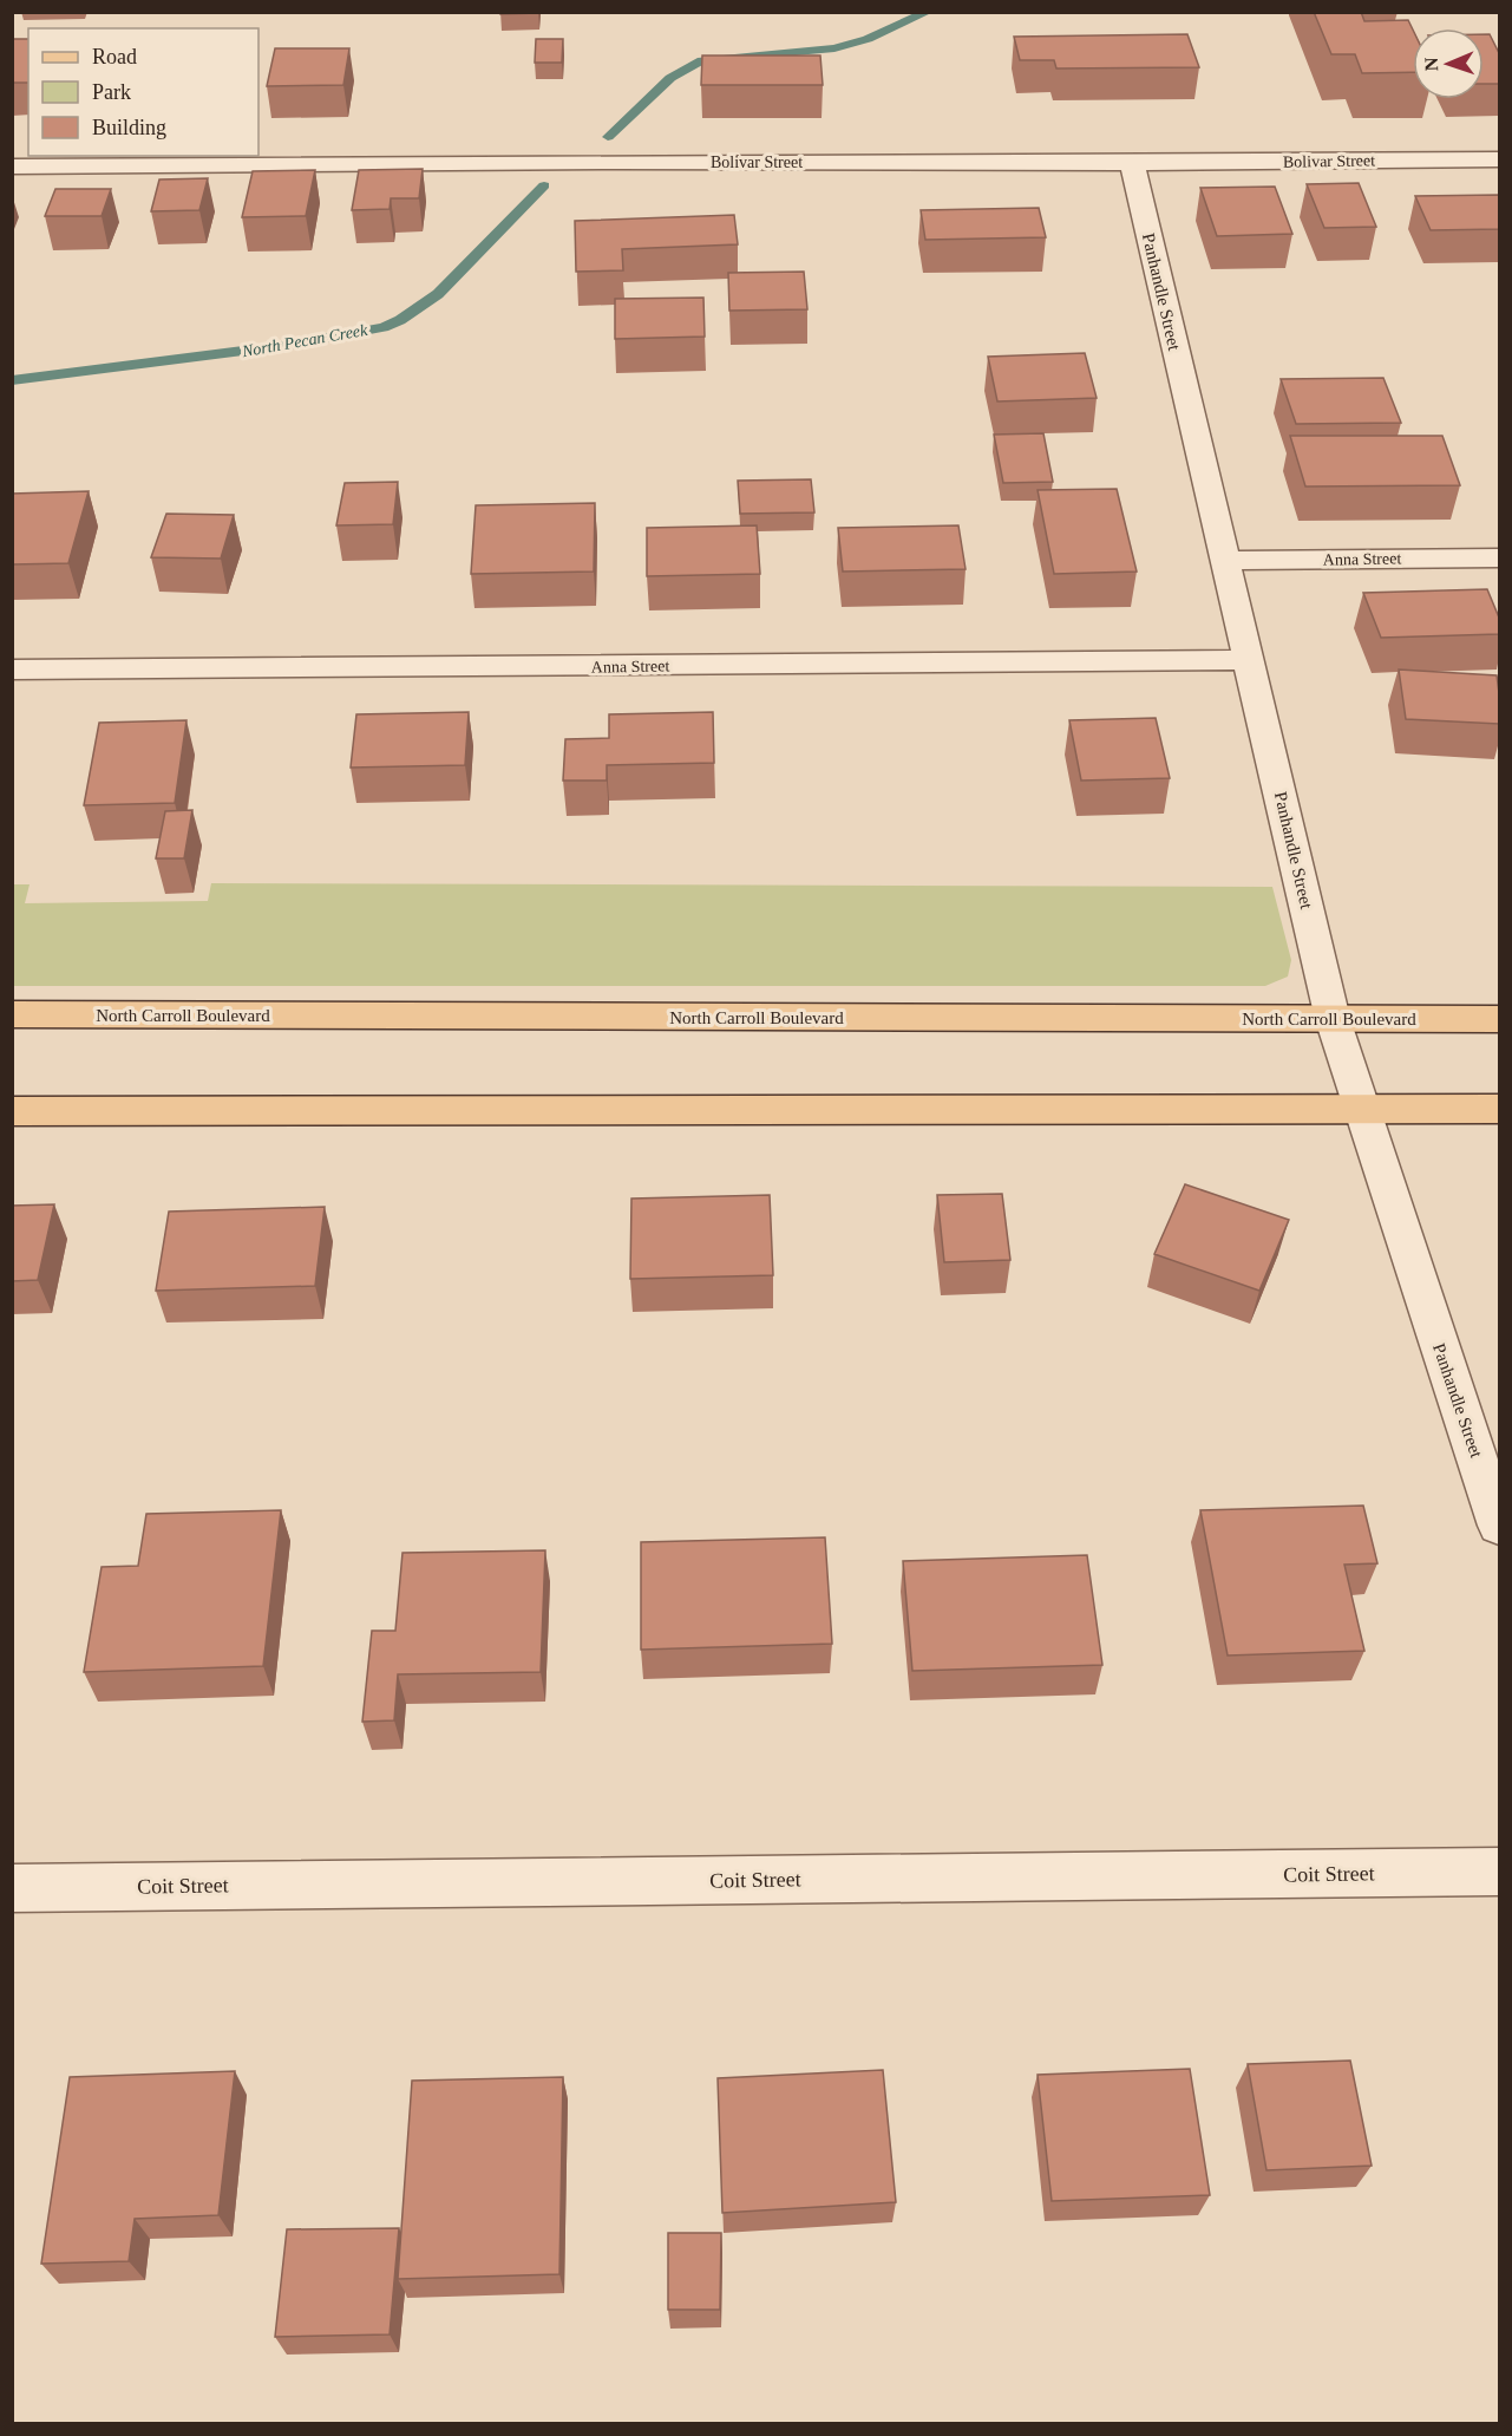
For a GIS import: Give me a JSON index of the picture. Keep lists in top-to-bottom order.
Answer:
{
  "streets": {
    "main road": ["North Carroll Boulevard"],
    "street": [
      "Bolivar Street",
      "Panhandle Street",
      "Anna Street",
      "Coit Street"
    ]
  },
  "crossings": [
    ["Bolivar Street", "Panhandle Street"],
    ["Panhandle Street", "Anna Street"],
    ["Panhandle Street", "North Carroll Boulevard"]
  ],
  "water": ["North Pecan Creek"],
  "legend": ["Road", "Park", "Building"],
  "north": "left"
}
